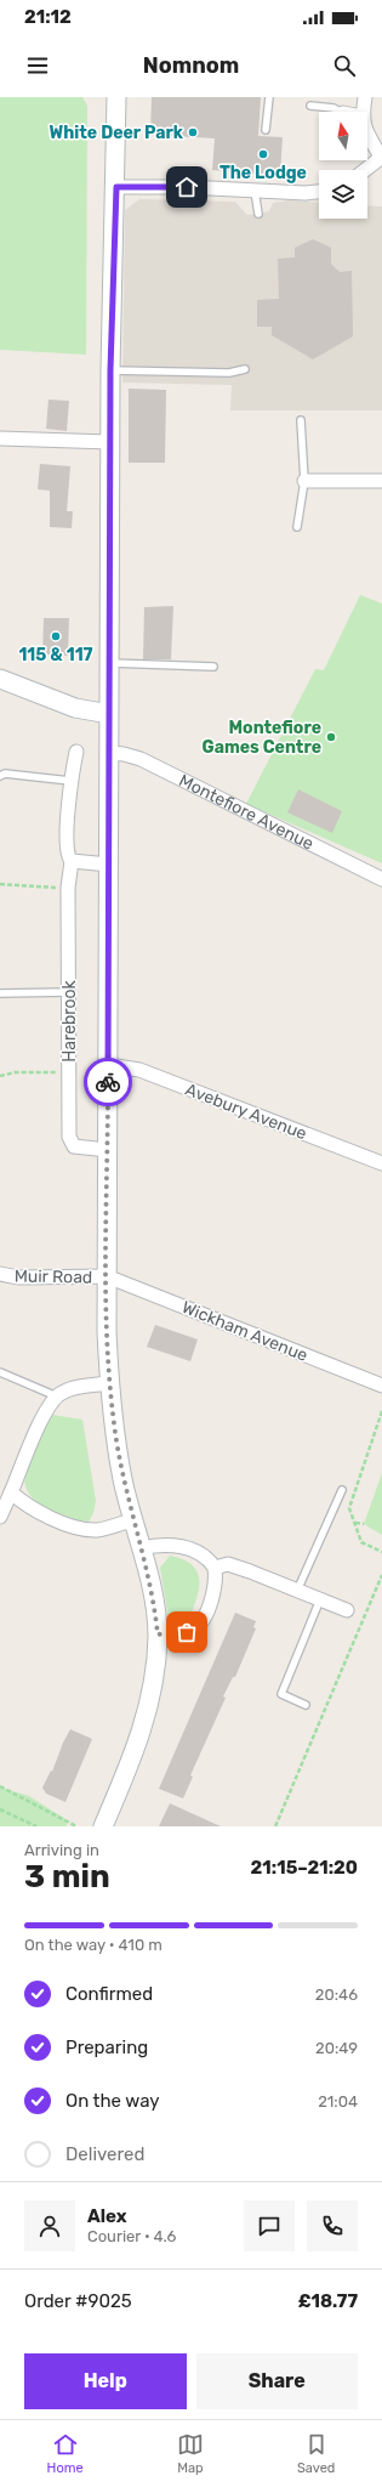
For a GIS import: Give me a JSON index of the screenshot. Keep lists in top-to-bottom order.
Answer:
{
  "streets": {
    "street": [
      "Montefiore Avenue",
      "Harebrook",
      "Avebury Avenue",
      "Muir Road",
      "Wickham Avenue"
    ]
  },
  "crossings": [
    ["Muir Road", "Wickham Avenue"]
  ],
  "places": [
    "White Deer Park",
    "The Lodge",
    "115 & 117",
    "Montefiore Games Centre"
  ],
  "north": "top",
  "page": {
    "status": "21:12",
    "header": "Nomnom",
    "heading": ["3 min", "Arriving in", "21:15–21:20"],
    "panel": [
      "Alex",
      "Courier · 4.6",
      "Order #9025",
      "£18.77"
    ],
    "bar": "On the way · 410 m",
    "list": [
      ["Confirmed", "20:46"],
      ["Preparing", "20:49"],
      ["On the way", "21:04"],
      "Delivered"
    ],
    "buttons": ["Help", "Share"],
    "tabs": ["Home", "Map", "Saved"]
  }
}
